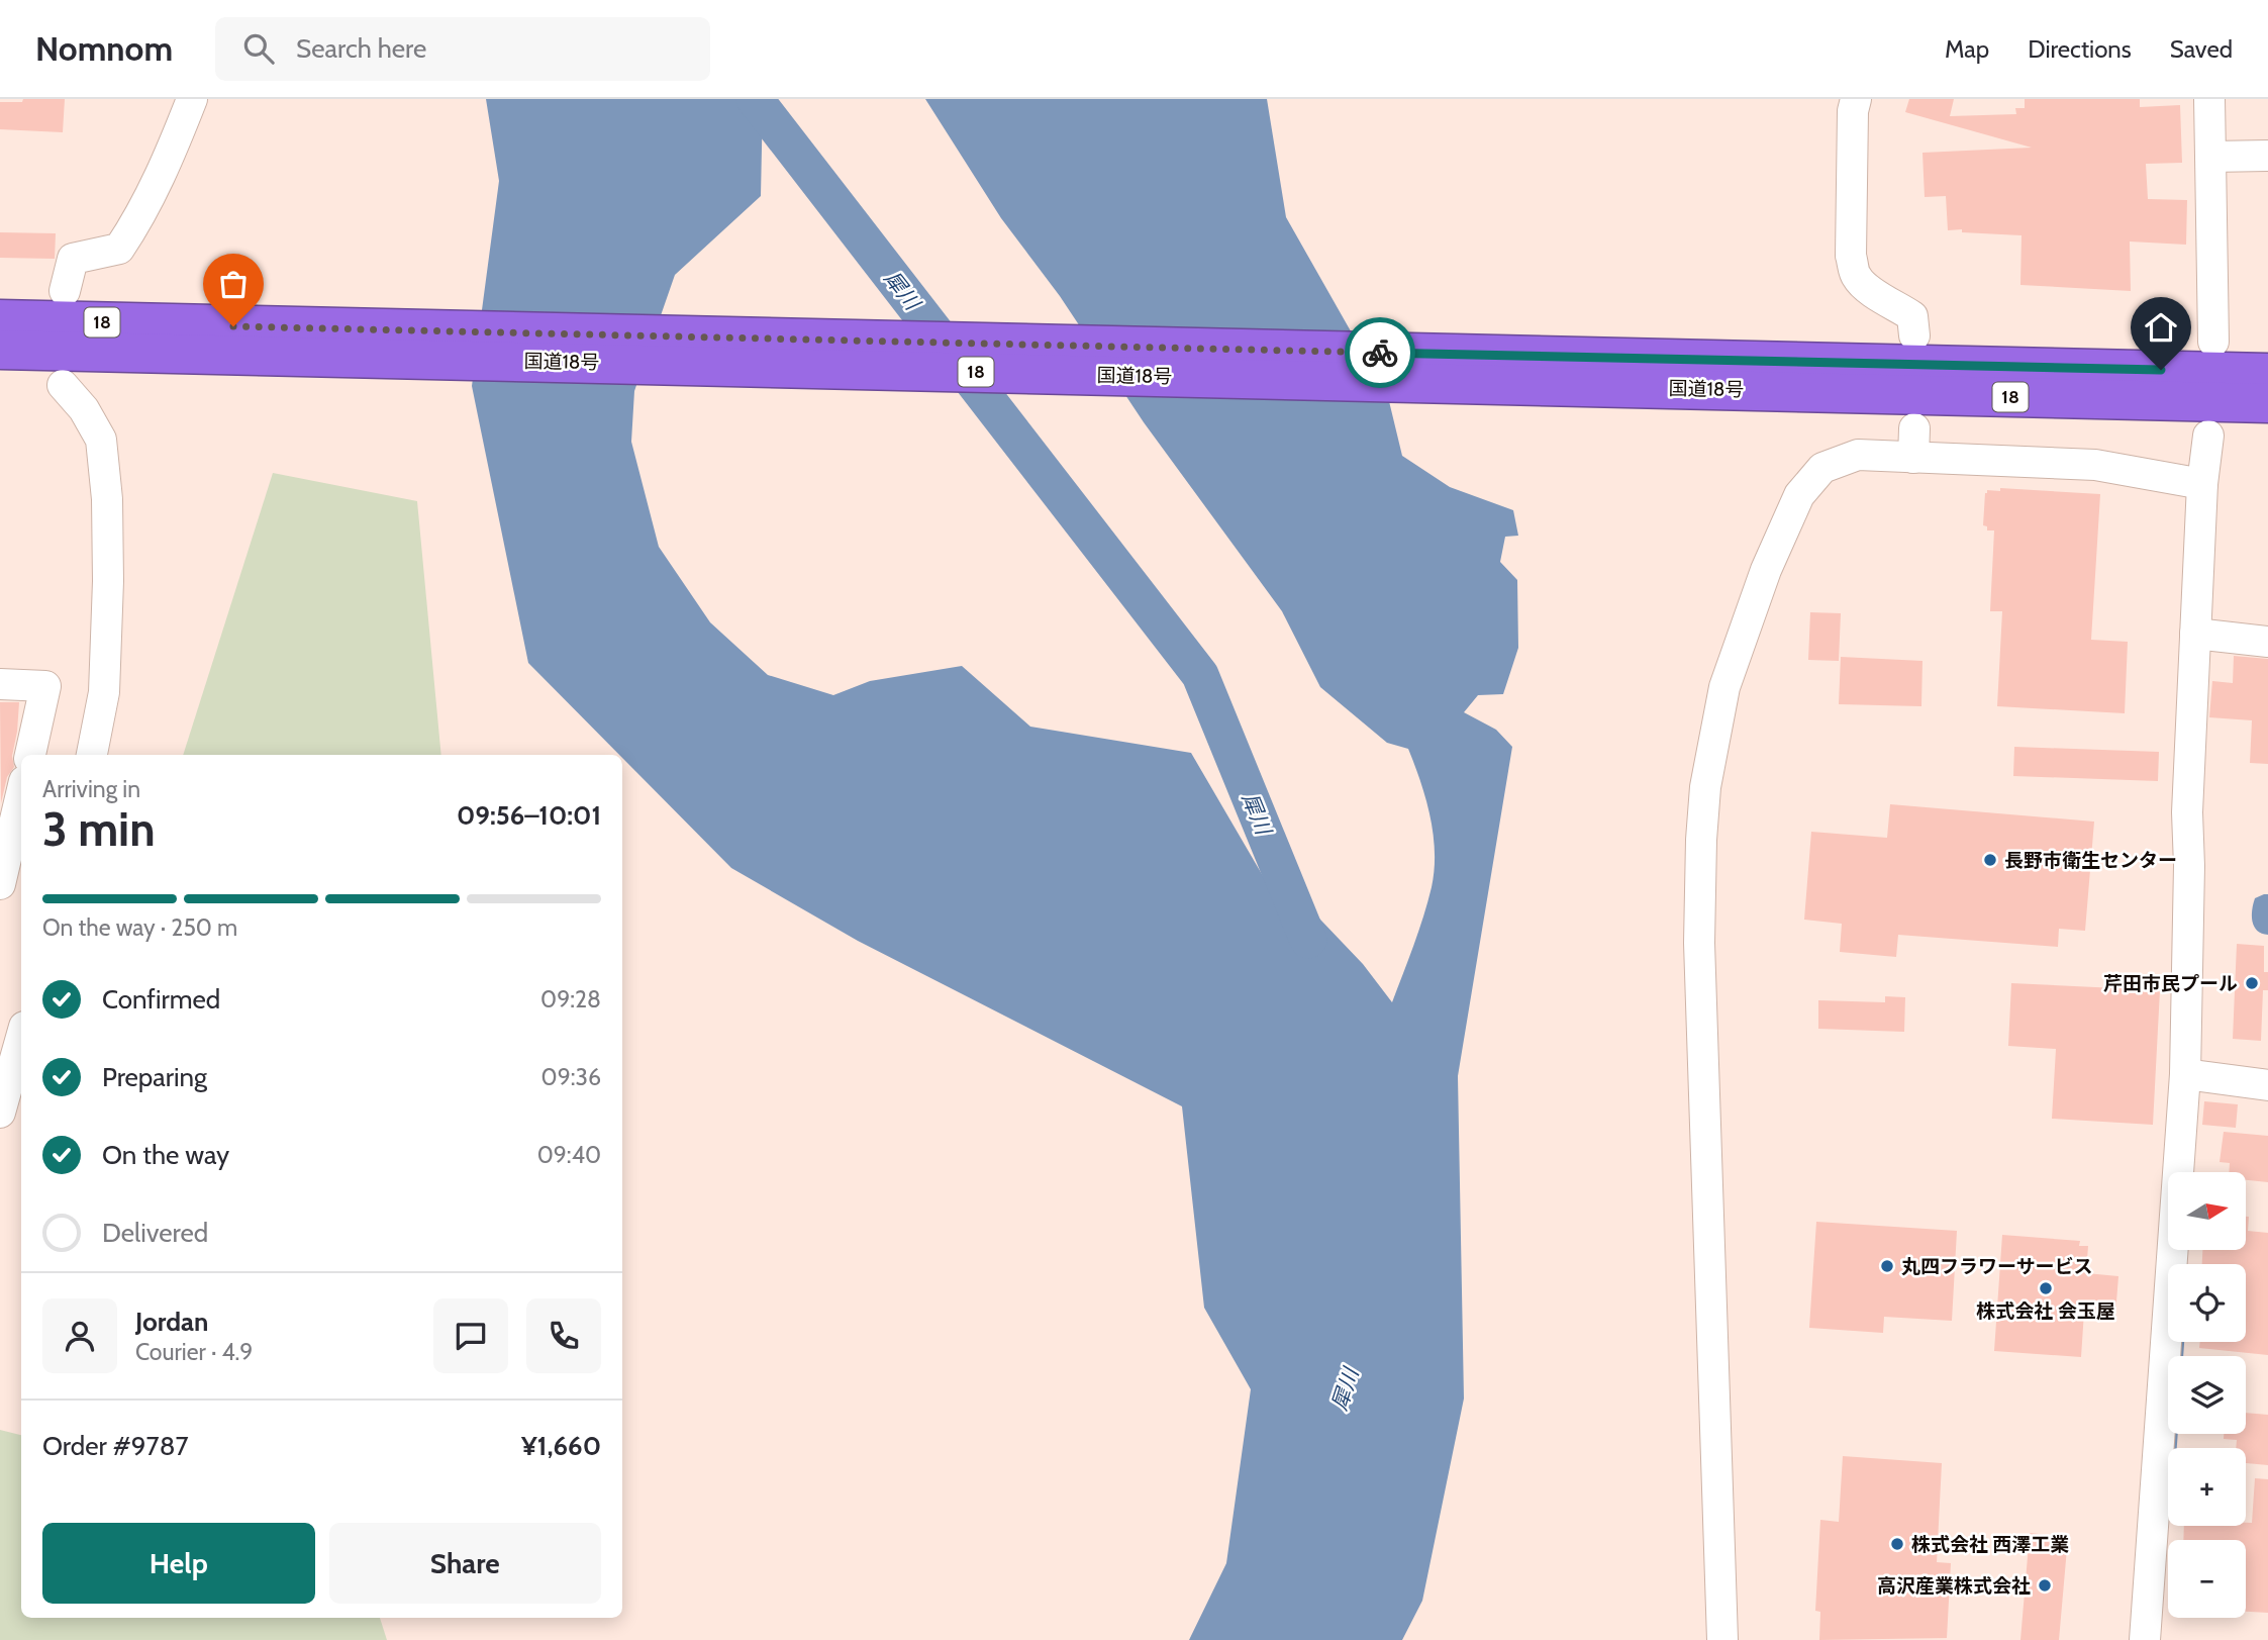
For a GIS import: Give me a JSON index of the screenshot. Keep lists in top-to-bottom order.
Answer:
{
  "streets": {
    "highway": ["18", "国道18号"]
  },
  "water": ["犀川"],
  "places": [
    "長野市衛生センター",
    "芹田市民プール",
    "丸四フラワーサービス",
    "株式会社 会玉屋",
    "株式会社 西澤工業",
    "高沢産業株式会社"
  ],
  "north": "right",
  "page": {
    "header": "Nomnom",
    "search": "Search here",
    "nav": ["Map", "Directions", "Saved"],
    "heading": ["3 min", "Arriving in", "09:56–10:01"],
    "panel": [
      "Jordan",
      "Courier · 4.9",
      "Order #9787",
      "¥1,660"
    ],
    "bar": "On the way · 250 m",
    "list": [
      ["Confirmed", "09:28"],
      ["Preparing", "09:36"],
      ["On the way", "09:40"],
      "Delivered"
    ],
    "map_buttons": ["+", "−"],
    "buttons": ["Help", "Share"]
  }
}
